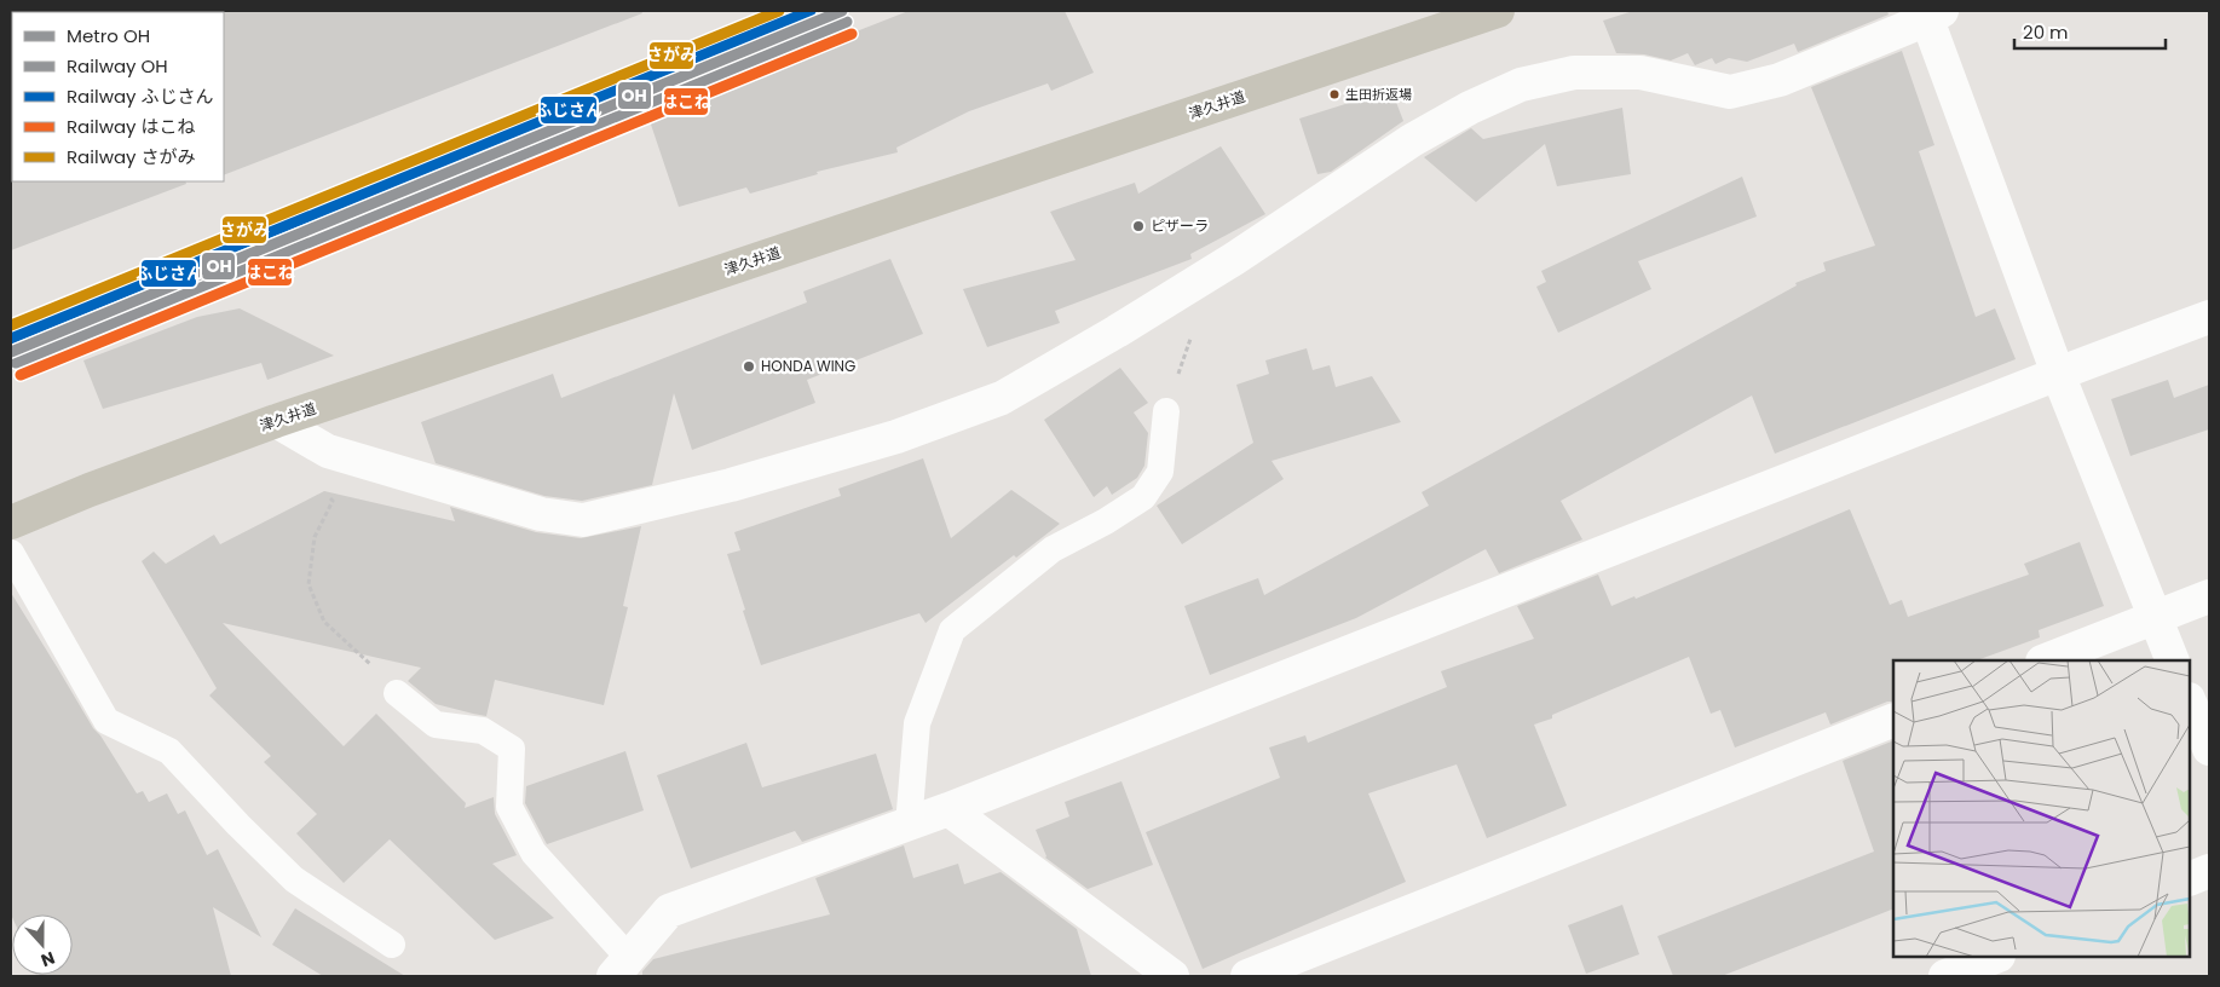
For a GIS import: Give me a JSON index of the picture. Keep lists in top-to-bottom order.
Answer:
{
  "streets": {
    "main road": ["津久井道"]
  },
  "places": ["生田折返場", "ピザーラ", "HONDA WING"],
  "lines": [
    "metro line OH",
    "rail line ふじさん",
    "rail line さがみ",
    "rail line OH",
    "rail line はこね"
  ],
  "legend": [
    "Metro OH",
    "Railway OH",
    "Railway ふじさん",
    "Railway はこね",
    "Railway さがみ"
  ],
  "scale_bar": "20 m",
  "north": "bottom"
}
